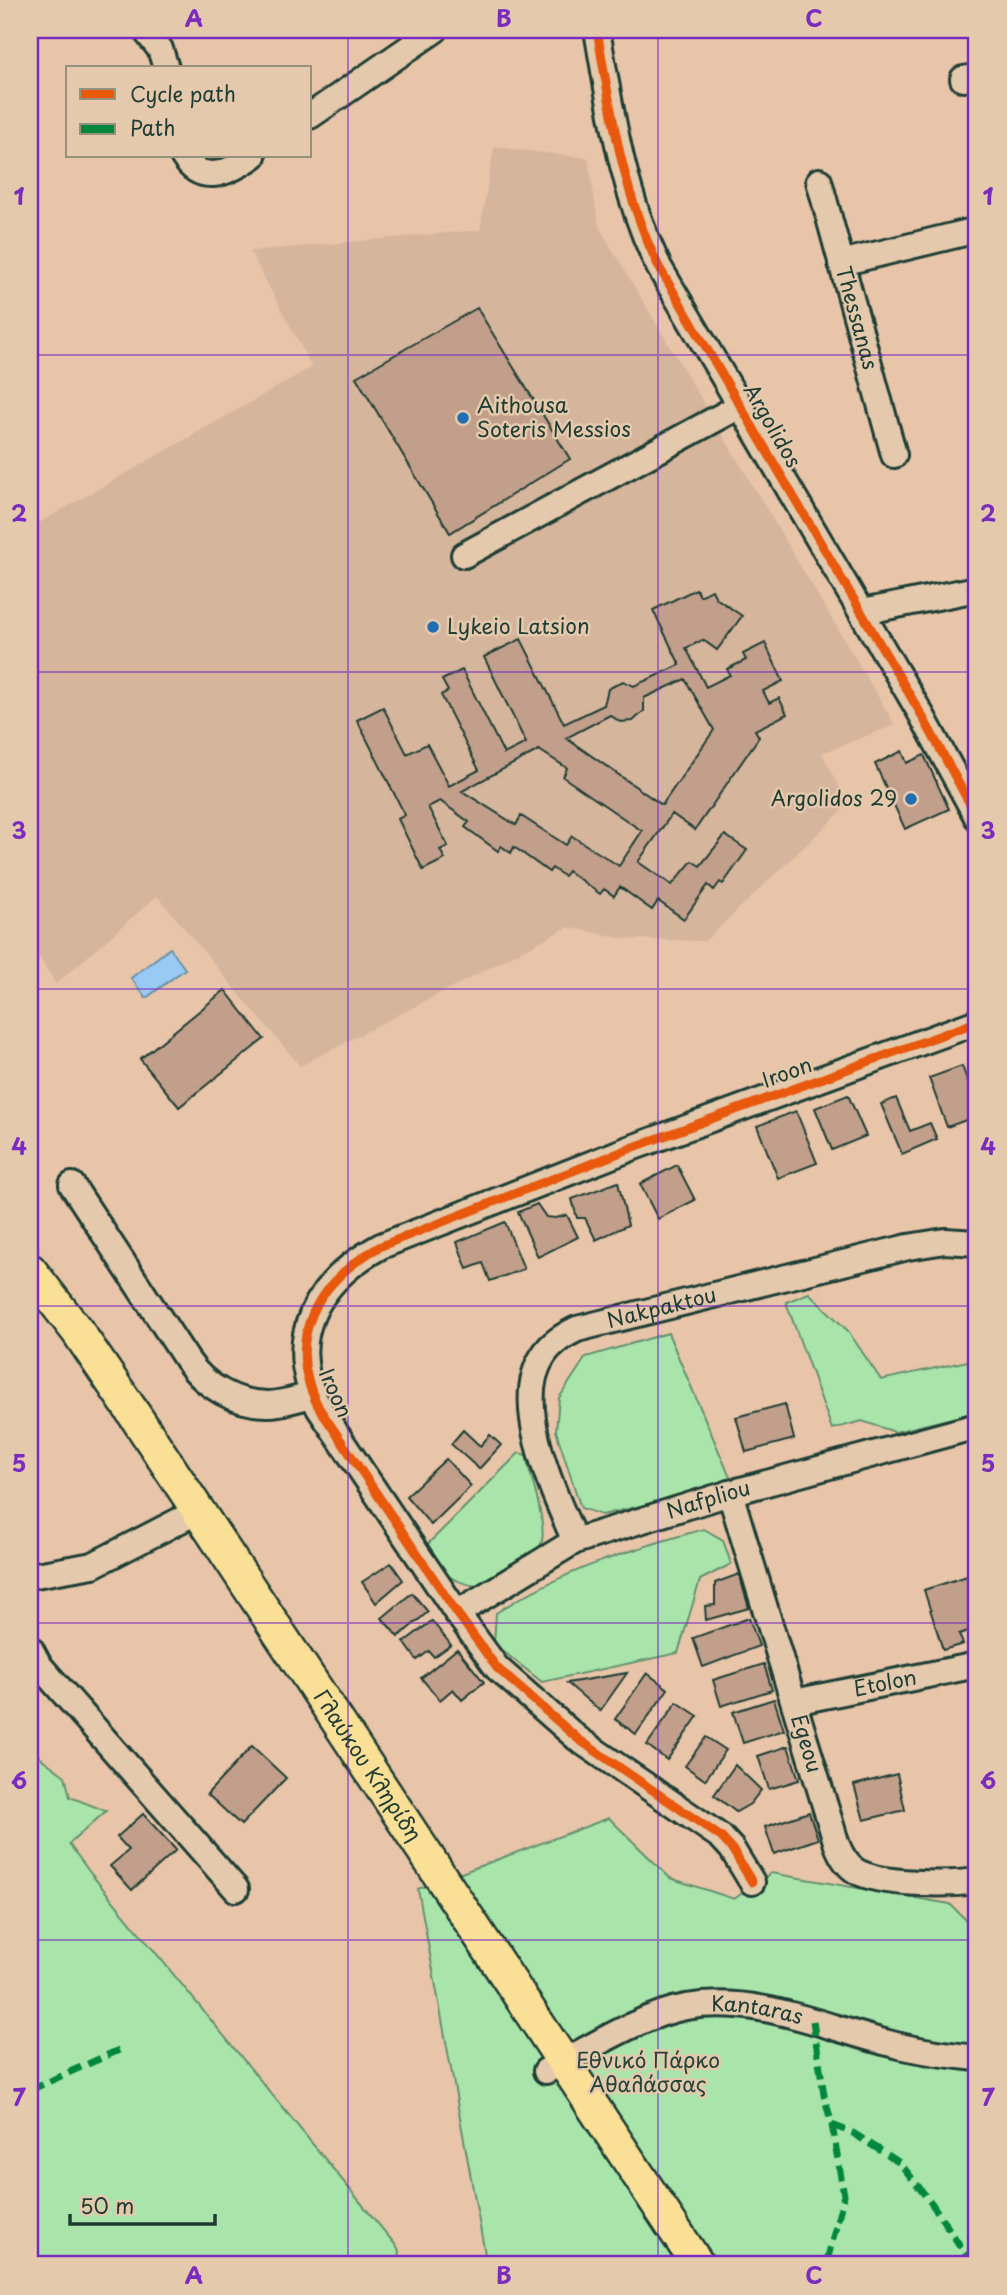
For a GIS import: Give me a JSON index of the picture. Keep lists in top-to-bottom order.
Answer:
{
  "streets": {
    "main road": ["Γλαύκου Κληρίδη"],
    "street": [
      "Thessanas",
      "Argolidos",
      "Iroon",
      "Nakpaktou",
      "Nafpliou",
      "Etolon",
      "Egeou",
      "Kantaras"
    ]
  },
  "crossings": [
    ["Iroon", "Nafpliou"],
    ["Nakpaktou", "Nafpliou"],
    ["Nafpliou", "Egeou"],
    ["Etolon", "Egeou"],
    ["Γλαύκου Κληρίδη", "Kantaras"]
  ],
  "parks": ["Εθνικό Πάρκο Αθαλάσσας"],
  "places": ["Aithousa Soteris Messios", "Lykeio Latsion", "Argolidos 29"],
  "legend": ["Cycle path", "Path"],
  "scale_bar": "50 m",
  "grid": {
    "columns": ["A", "B", "C"],
    "rows": [
      "1",
      "2",
      "3",
      "4",
      "5",
      "6",
      "7"
    ]
  }
}
